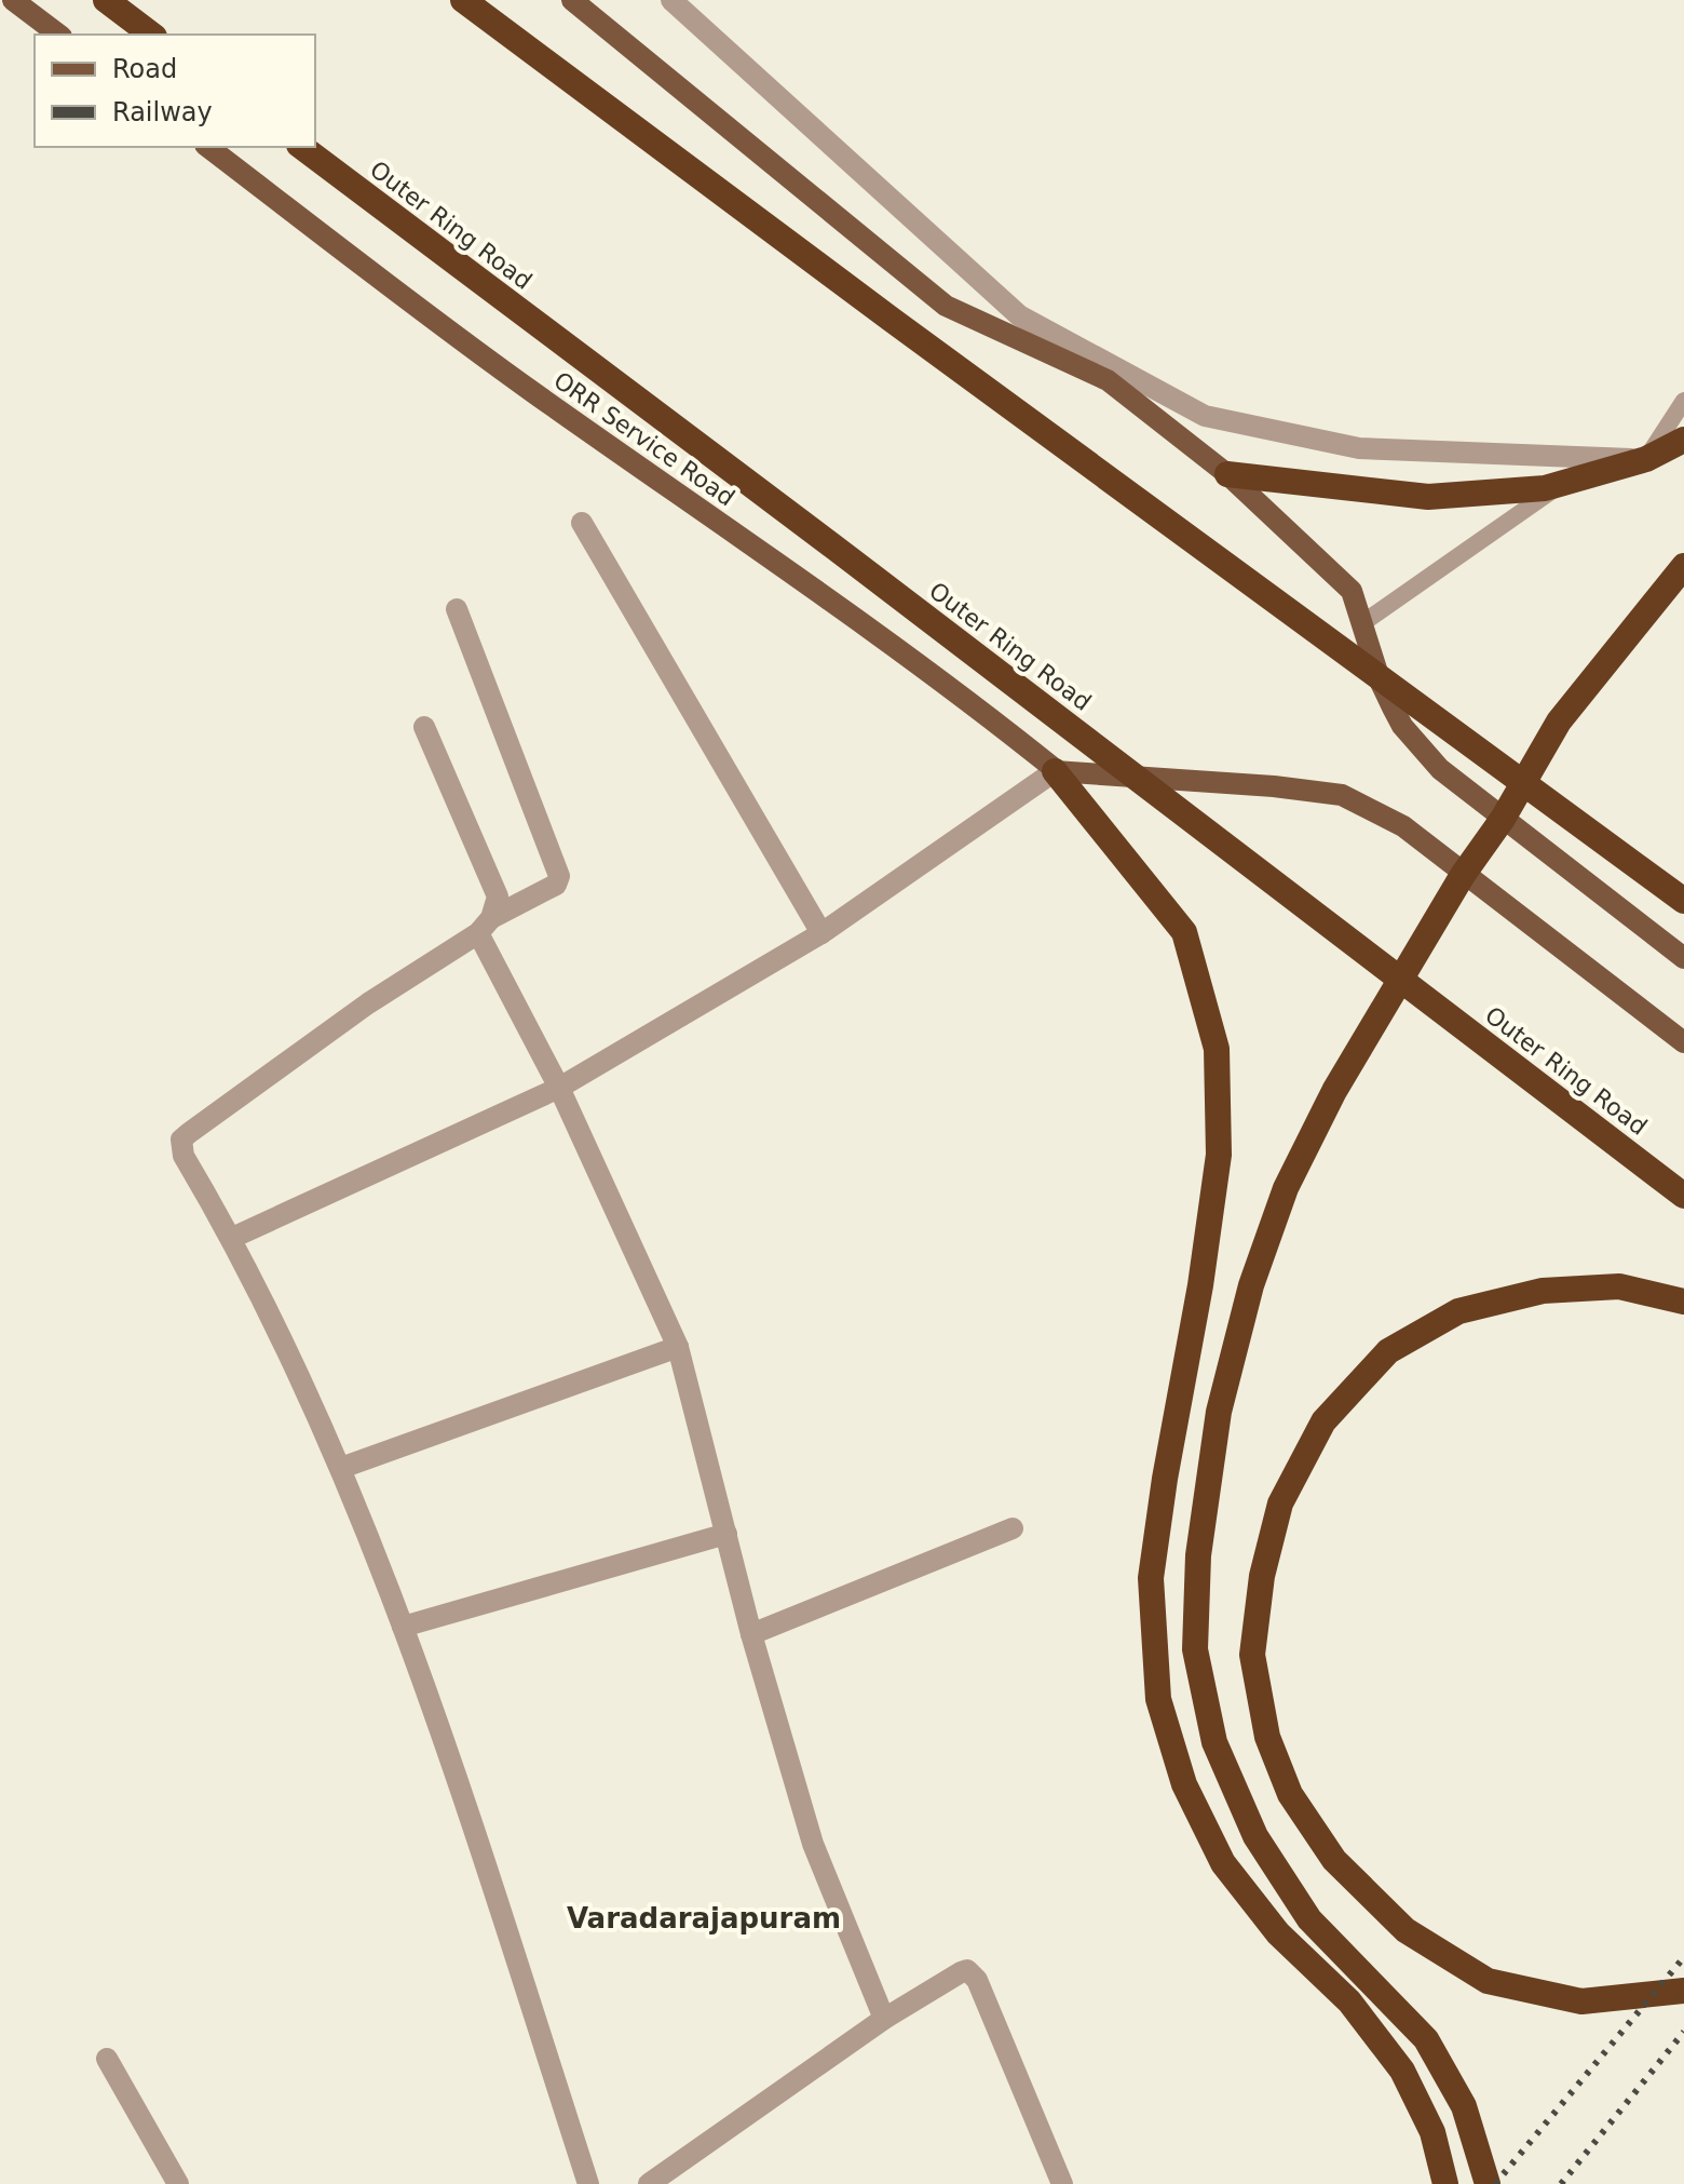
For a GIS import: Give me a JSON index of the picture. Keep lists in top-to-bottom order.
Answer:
{
  "streets": {
    "highway": ["Outer Ring Road"],
    "main road": ["ORR Service Road"]
  },
  "districts": ["Varadarajapuram"],
  "legend": ["Road", "Railway"]
}
